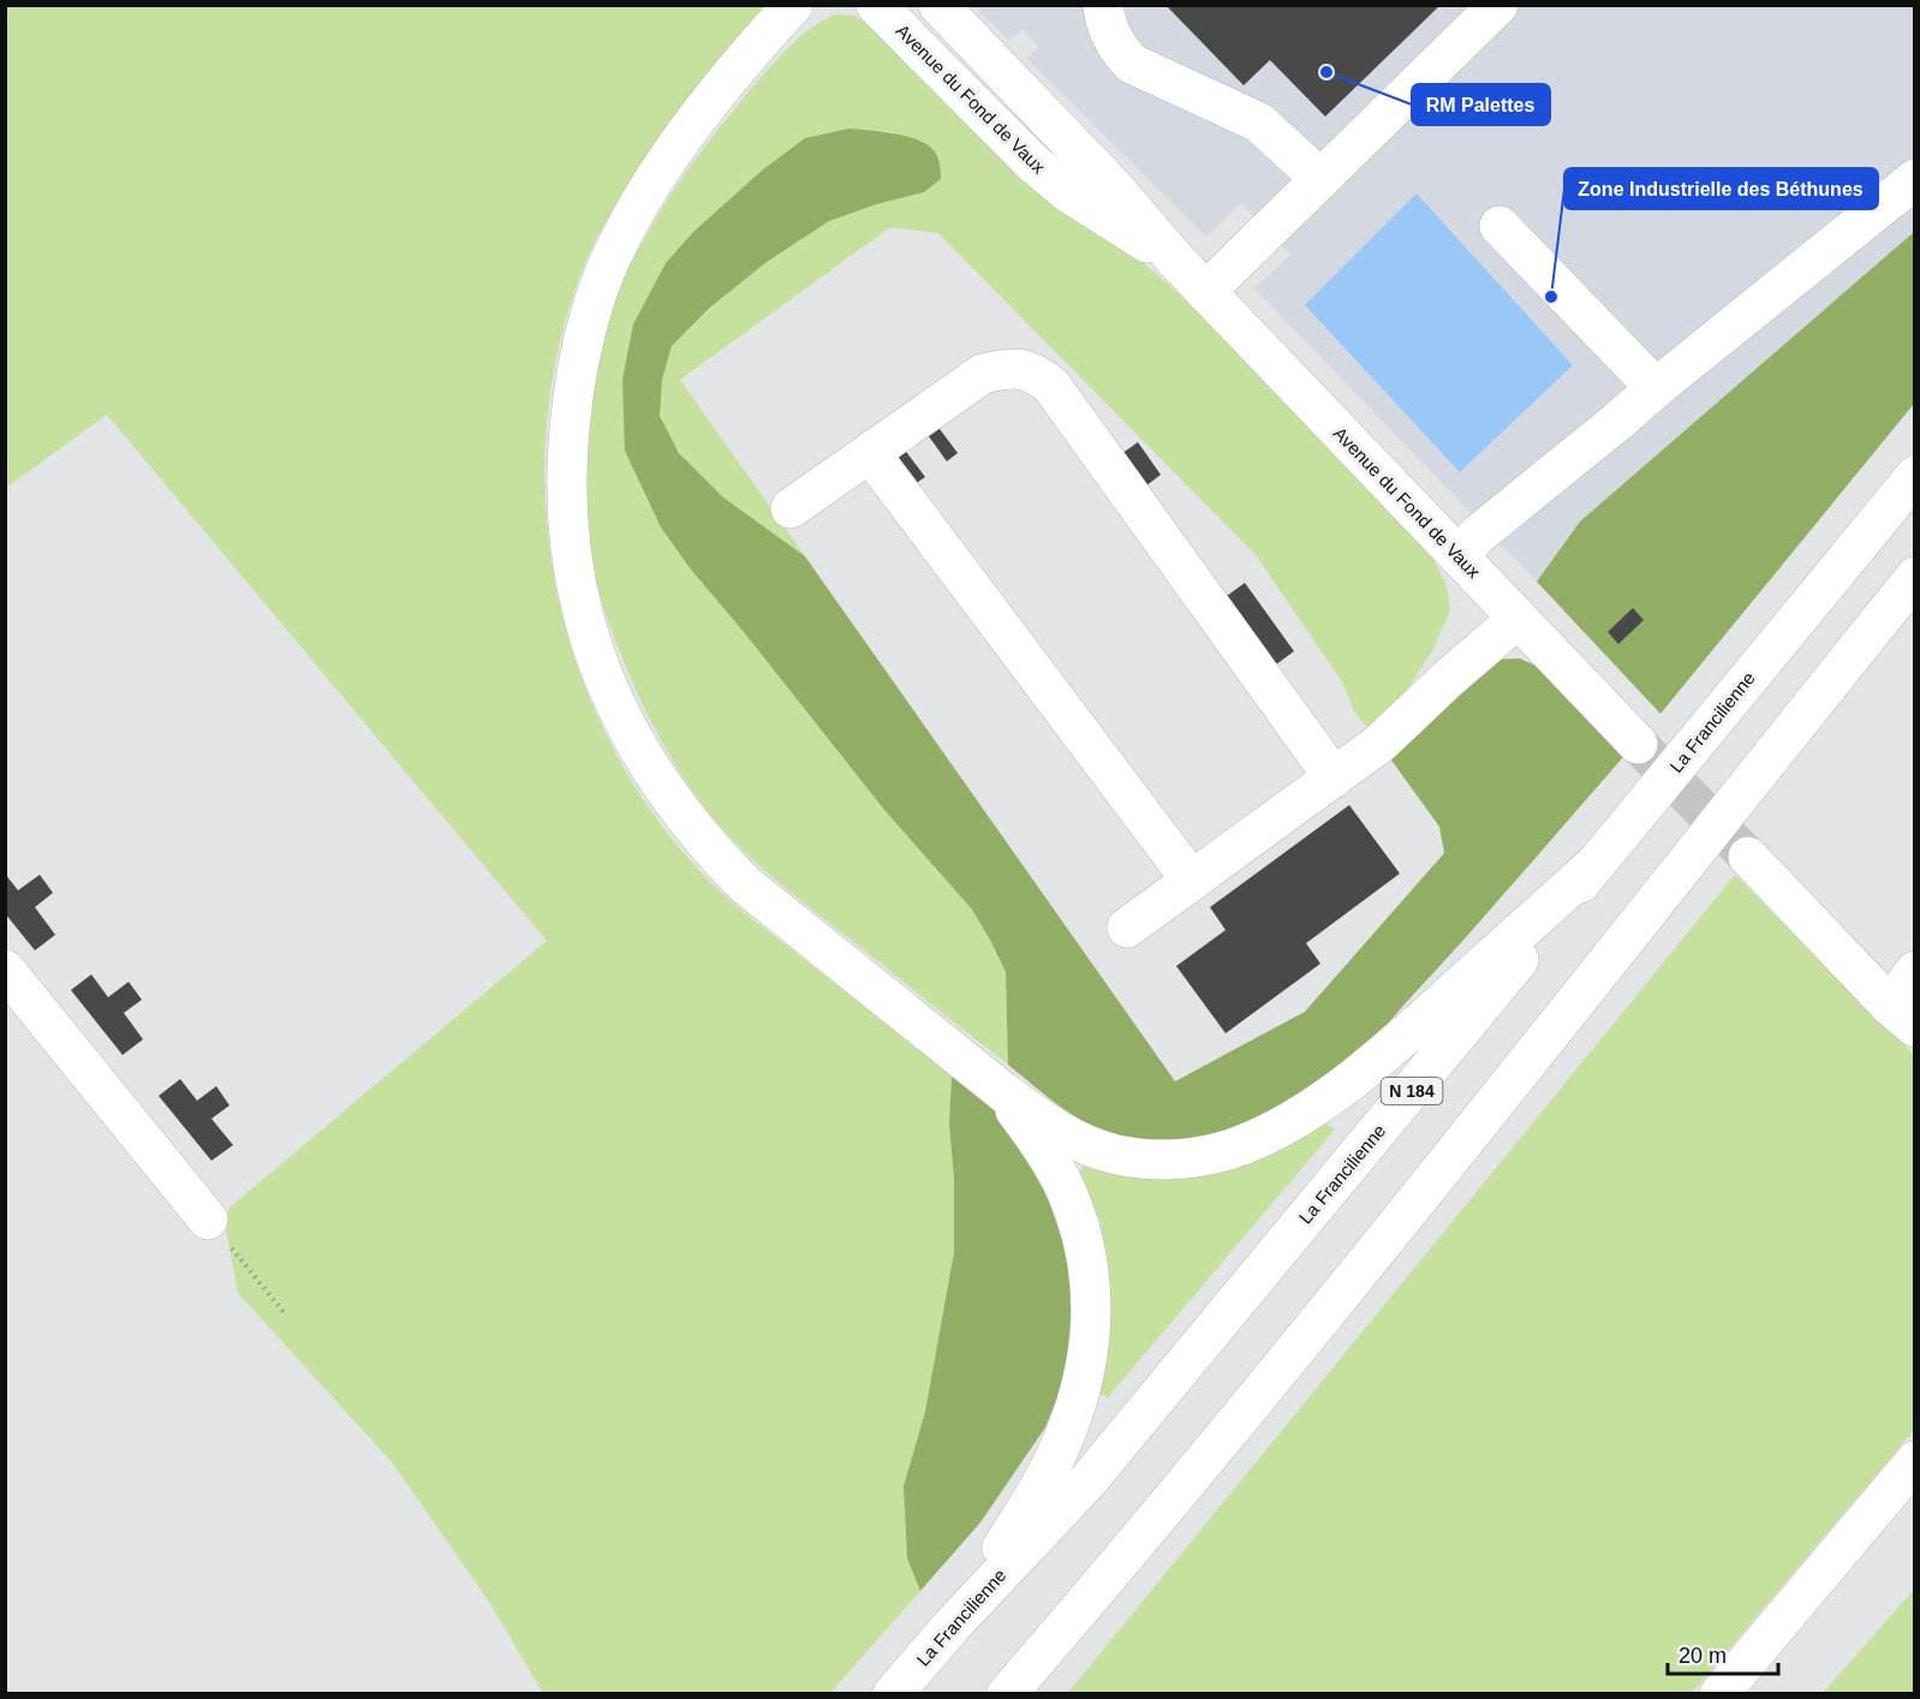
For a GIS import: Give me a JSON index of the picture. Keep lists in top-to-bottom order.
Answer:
{
  "streets": {
    "main road": ["Avenue du Fond de Vaux", "La Francilienne", "N 184"]
  },
  "places": ["RM Palettes", "Zone Industrielle des Béthunes"],
  "scale_bar": "20 m"
}
